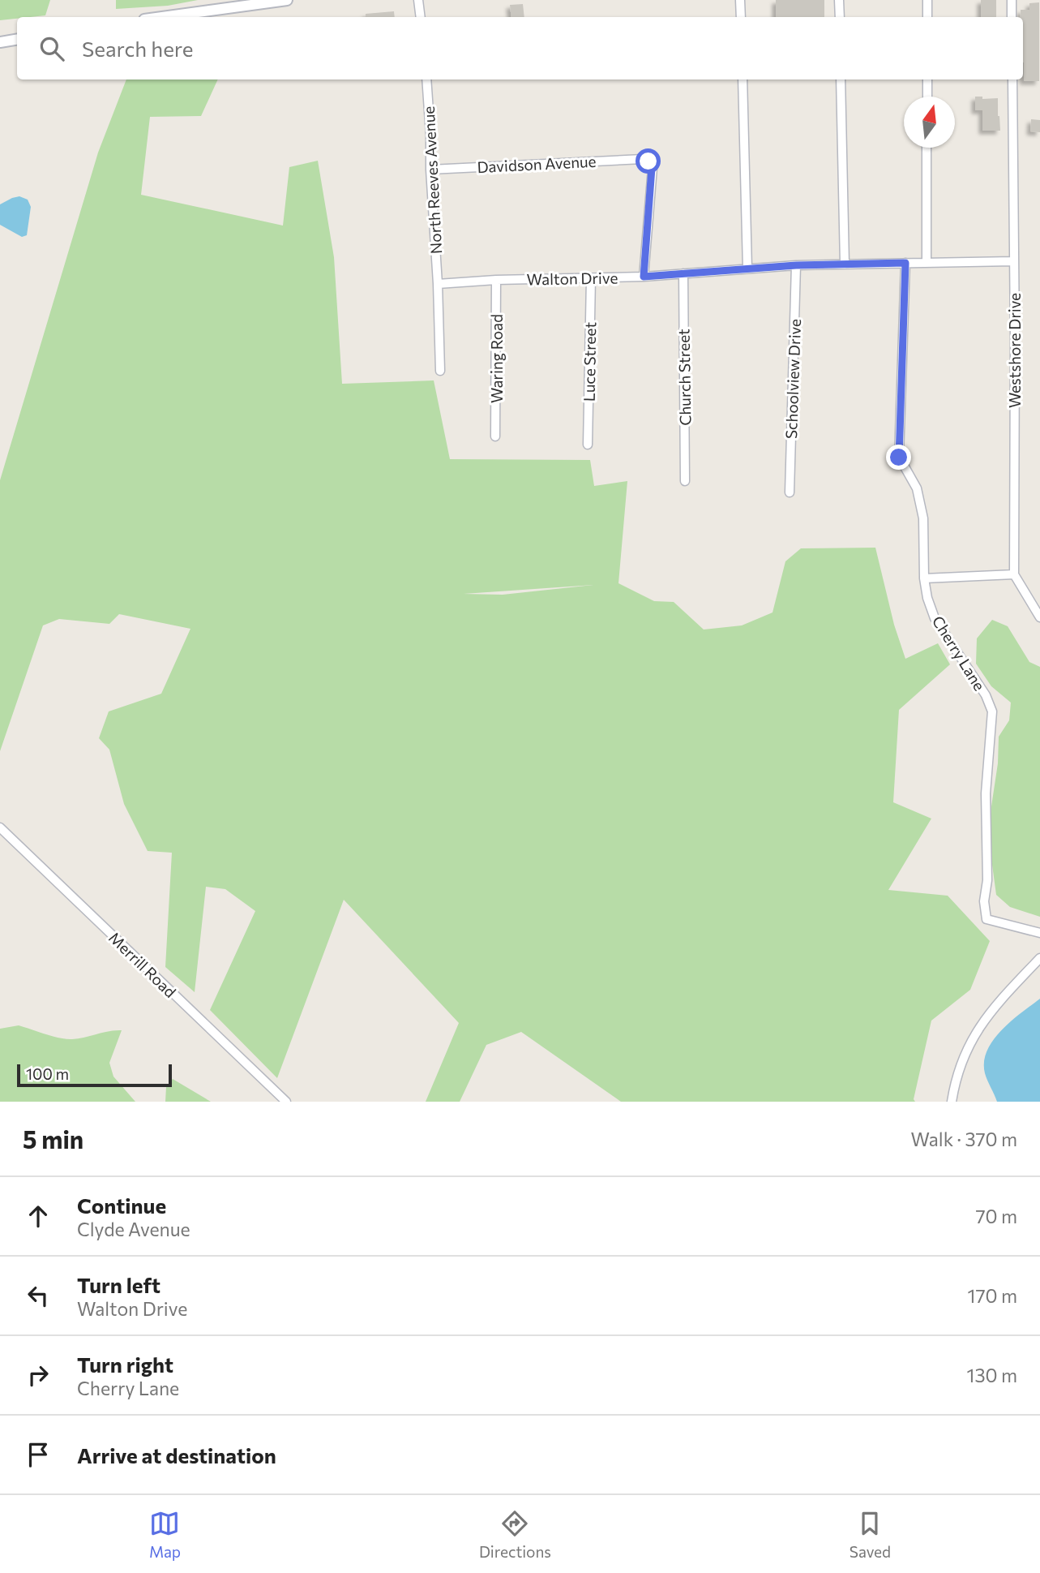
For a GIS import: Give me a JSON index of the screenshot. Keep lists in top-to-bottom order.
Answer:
{
  "streets": {
    "street": [
      "Davidson Avenue",
      "North Reeves Avenue",
      "Walton Drive",
      "Westshore Drive",
      "Waring Road",
      "Luce Street",
      "Church Street",
      "Schoolview Drive",
      "Cherry Lane",
      "Merrill Road"
    ]
  },
  "crossings": [
    ["Davidson Avenue", "North Reeves Avenue"],
    ["Davidson Avenue", "Walton Drive"],
    ["North Reeves Avenue", "Walton Drive"],
    ["Walton Drive", "Westshore Drive"],
    ["Walton Drive", "Waring Road"],
    ["Walton Drive", "Luce Street"],
    ["Walton Drive", "Church Street"],
    ["Walton Drive", "Schoolview Drive"],
    ["Walton Drive", "Cherry Lane"]
  ],
  "scale_bar": "100 m",
  "north": "top",
  "page": {
    "search": "Search here",
    "scale": "100 m",
    "heading": ["5 min", "Walk · 370 m"],
    "list": [
      ["Continue", "Clyde Avenue", "70 m"],
      ["Turn left", "Walton Drive", "170 m"],
      ["Turn right", "Cherry Lane", "130 m"],
      "Arrive at destination"
    ],
    "nav": ["Map", "Directions", "Saved"]
  }
}
